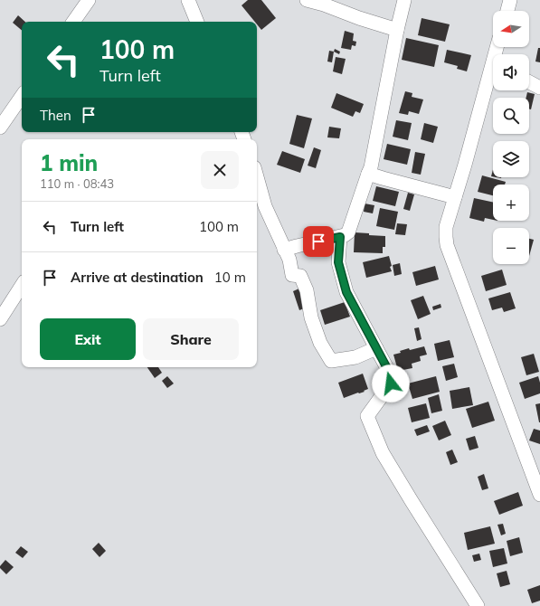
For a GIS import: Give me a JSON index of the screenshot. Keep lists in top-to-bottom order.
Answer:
{
  "north": "left",
  "page": {
    "map_buttons": ["+", "−"],
    "turn": ["100 m", "Turn left"],
    "then": "Then",
    "heading": ["1 min", "110 m · 08:43"],
    "list": [
      {
        "name": "Turn left",
        "value": "100 m"
      },
      {
        "name": "Arrive at destination",
        "value": "10 m"
      }
    ],
    "buttons": ["Exit", "Share"]
  }
}
